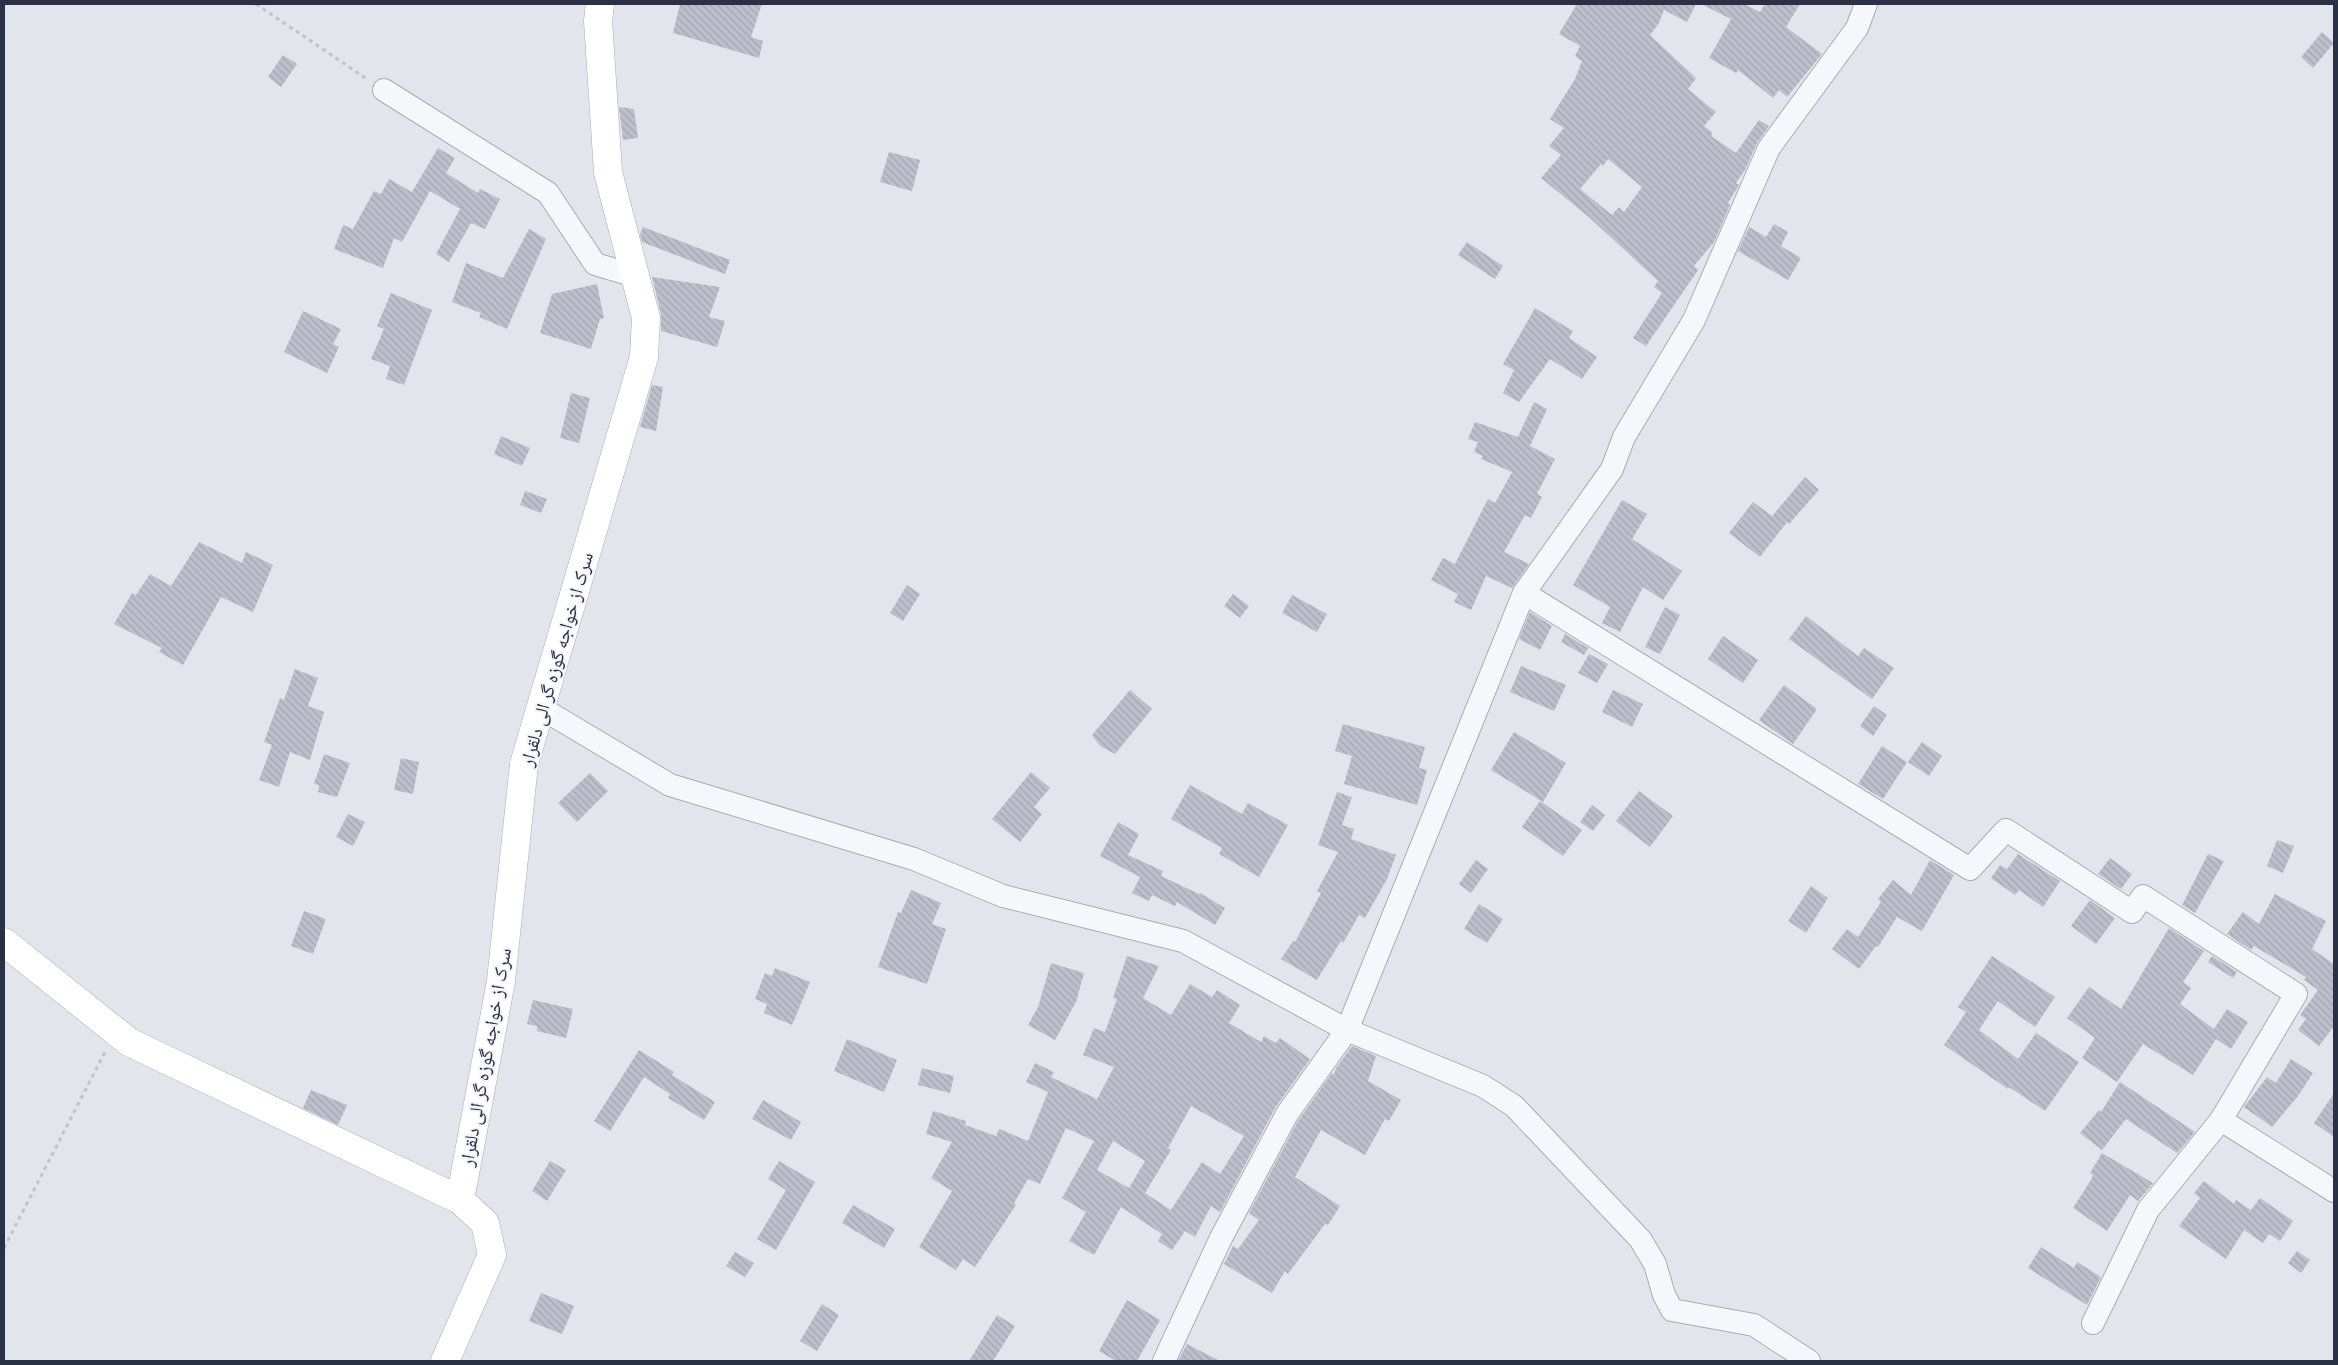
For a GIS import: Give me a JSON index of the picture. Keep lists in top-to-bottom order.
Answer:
{
  "streets": {
    "street": ["سرک از خواجه گوزه گر الی دلقرار"]
  }
}
